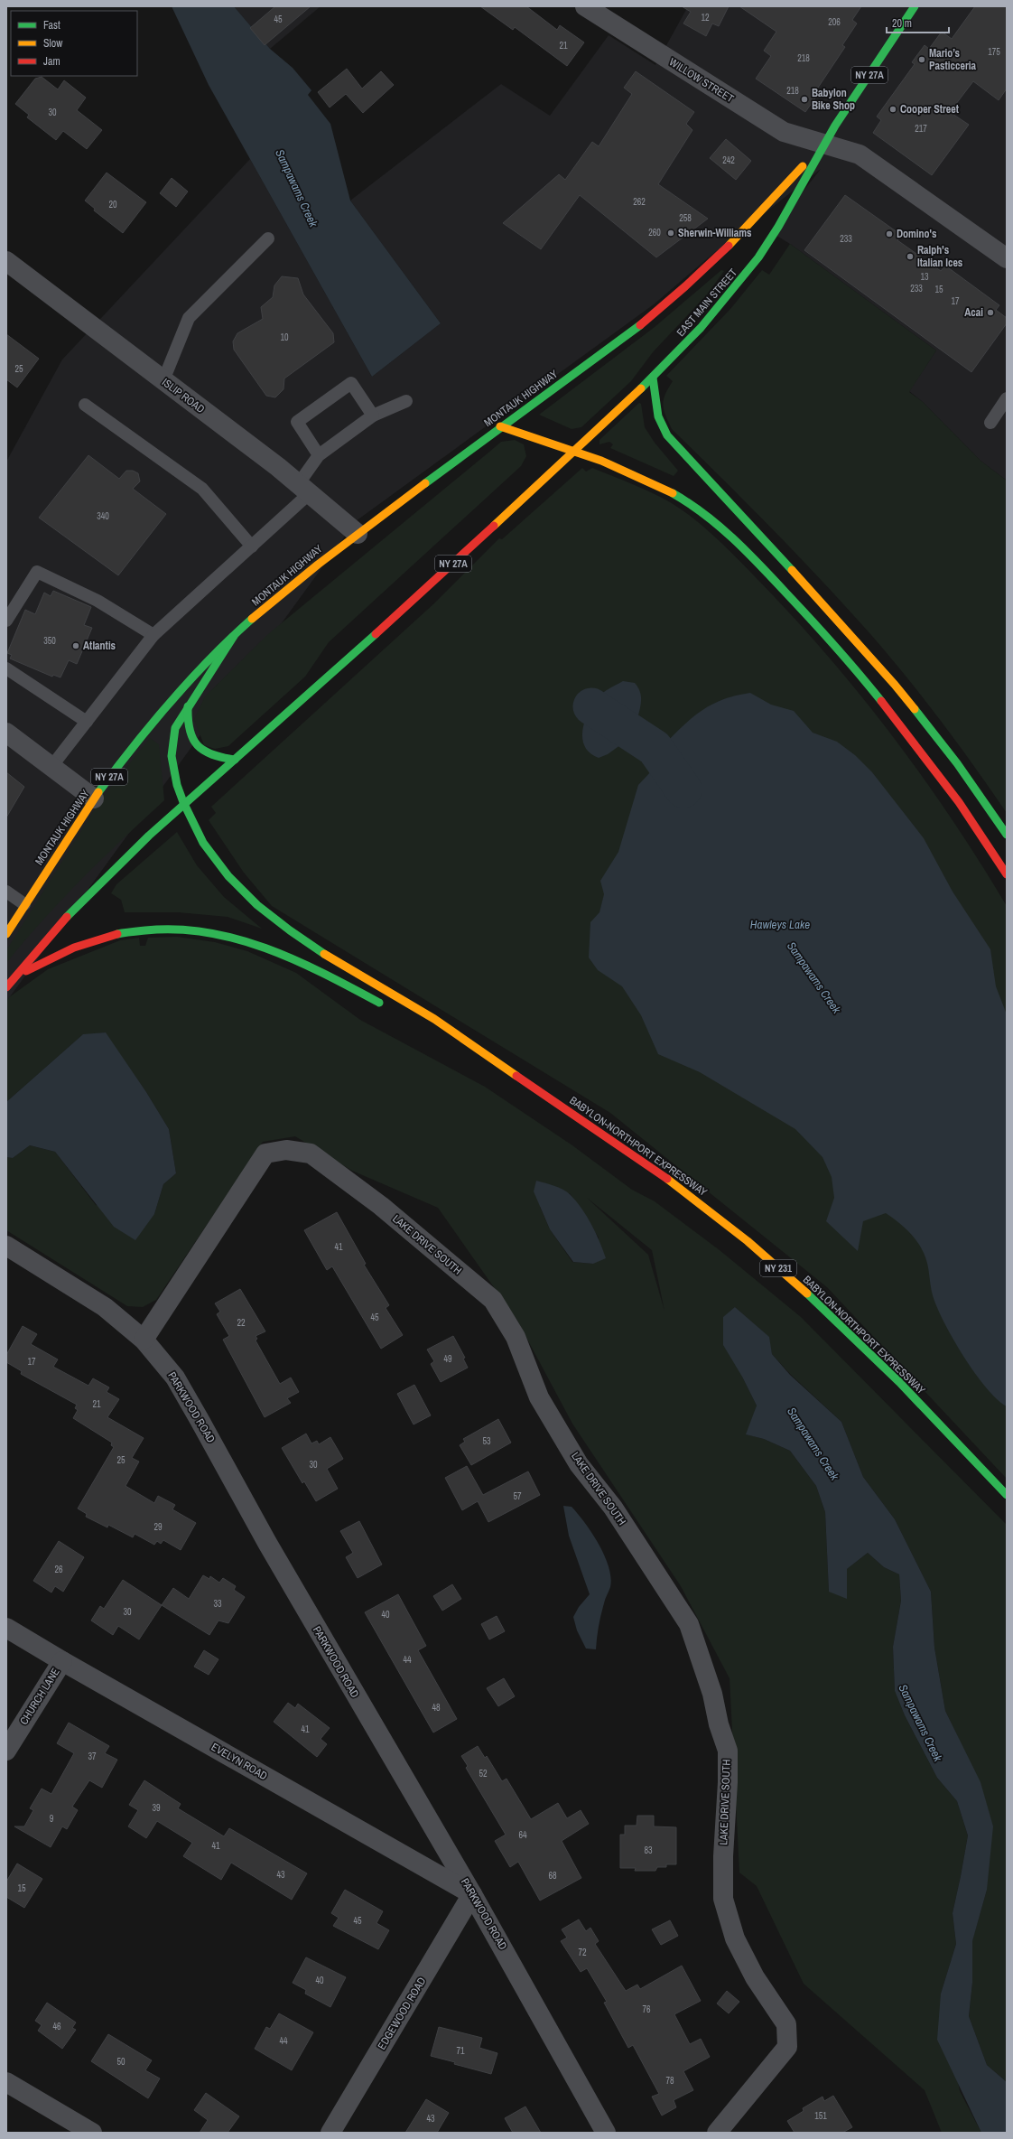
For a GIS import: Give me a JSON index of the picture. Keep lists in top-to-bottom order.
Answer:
{
  "streets": {
    "main road": [
      "NY 27A",
      "EAST MAIN STREET",
      "MONTAUK HIGHWAY",
      "BABYLON-NORTHPORT EXPRESSWAY",
      "NY 231"
    ],
    "street": [
      "WILLOW STREET",
      "ISLIP ROAD",
      "LAKE DRIVE SOUTH",
      "PARKWOOD ROAD",
      "CHURCH LANE",
      "EVELYN ROAD",
      "EDGEWOOD ROAD"
    ]
  },
  "crossings": [
    ["NY 27A", "EAST MAIN STREET"],
    ["WILLOW STREET", "EAST MAIN STREET"],
    ["EAST MAIN STREET", "MONTAUK HIGHWAY"],
    ["ISLIP ROAD", "MONTAUK HIGHWAY"],
    ["LAKE DRIVE SOUTH", "PARKWOOD ROAD"],
    ["PARKWOOD ROAD", "EVELYN ROAD"],
    ["PARKWOOD ROAD", "EDGEWOOD ROAD"],
    ["CHURCH LANE", "EVELYN ROAD"],
    ["EVELYN ROAD", "EDGEWOOD ROAD"]
  ],
  "water": ["Sampawams Creek", "Hawleys Lake"],
  "places": [
    "Mario’s Pasticceria",
    "Babylon Bike Shop",
    "Cooper Street",
    "Sherwin-Williams",
    "Domino's",
    "Ralph's Italian Ices",
    "Acai",
    "Atlantis"
  ],
  "house_numbers": [
    "12",
    "45",
    "206",
    "21",
    "175",
    "218",
    "218",
    "30",
    "217",
    "242",
    "262",
    "20",
    "258",
    "260",
    "233",
    "13",
    "233",
    "15",
    "17",
    "10",
    "25",
    "340",
    "350",
    "41",
    "45",
    "22",
    "49",
    "17",
    "21",
    "53",
    "25",
    "30",
    "57",
    "29",
    "26",
    "33",
    "30",
    "40",
    "44",
    "48",
    "41",
    "37",
    "52",
    "39",
    "9",
    "64",
    "41",
    "83",
    "43",
    "68",
    "15",
    "45",
    "72",
    "40",
    "76",
    "46",
    "44",
    "71",
    "50",
    "78",
    "151",
    "43"
  ],
  "legend": ["Fast", "Slow", "Jam"],
  "scale_bar": "20 m"
}
